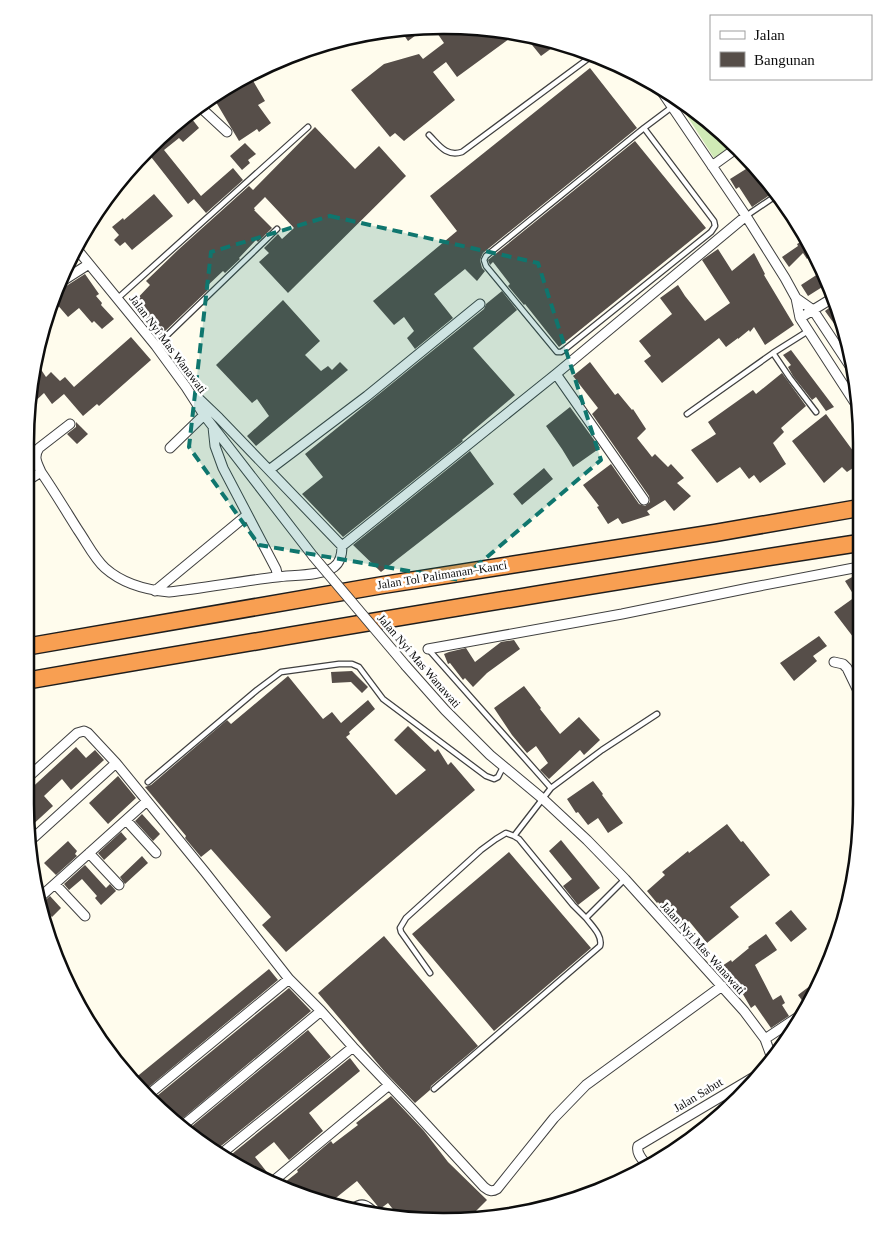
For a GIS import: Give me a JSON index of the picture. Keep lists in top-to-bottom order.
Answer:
{
  "streets": {
    "highway": ["Jalan Tol Palimanan–Kanci"],
    "street": ["Jalan Nyi Mas Wanawati", "Jalan Sabut"]
  },
  "legend": ["Jalan", "Bangunan"]
}
